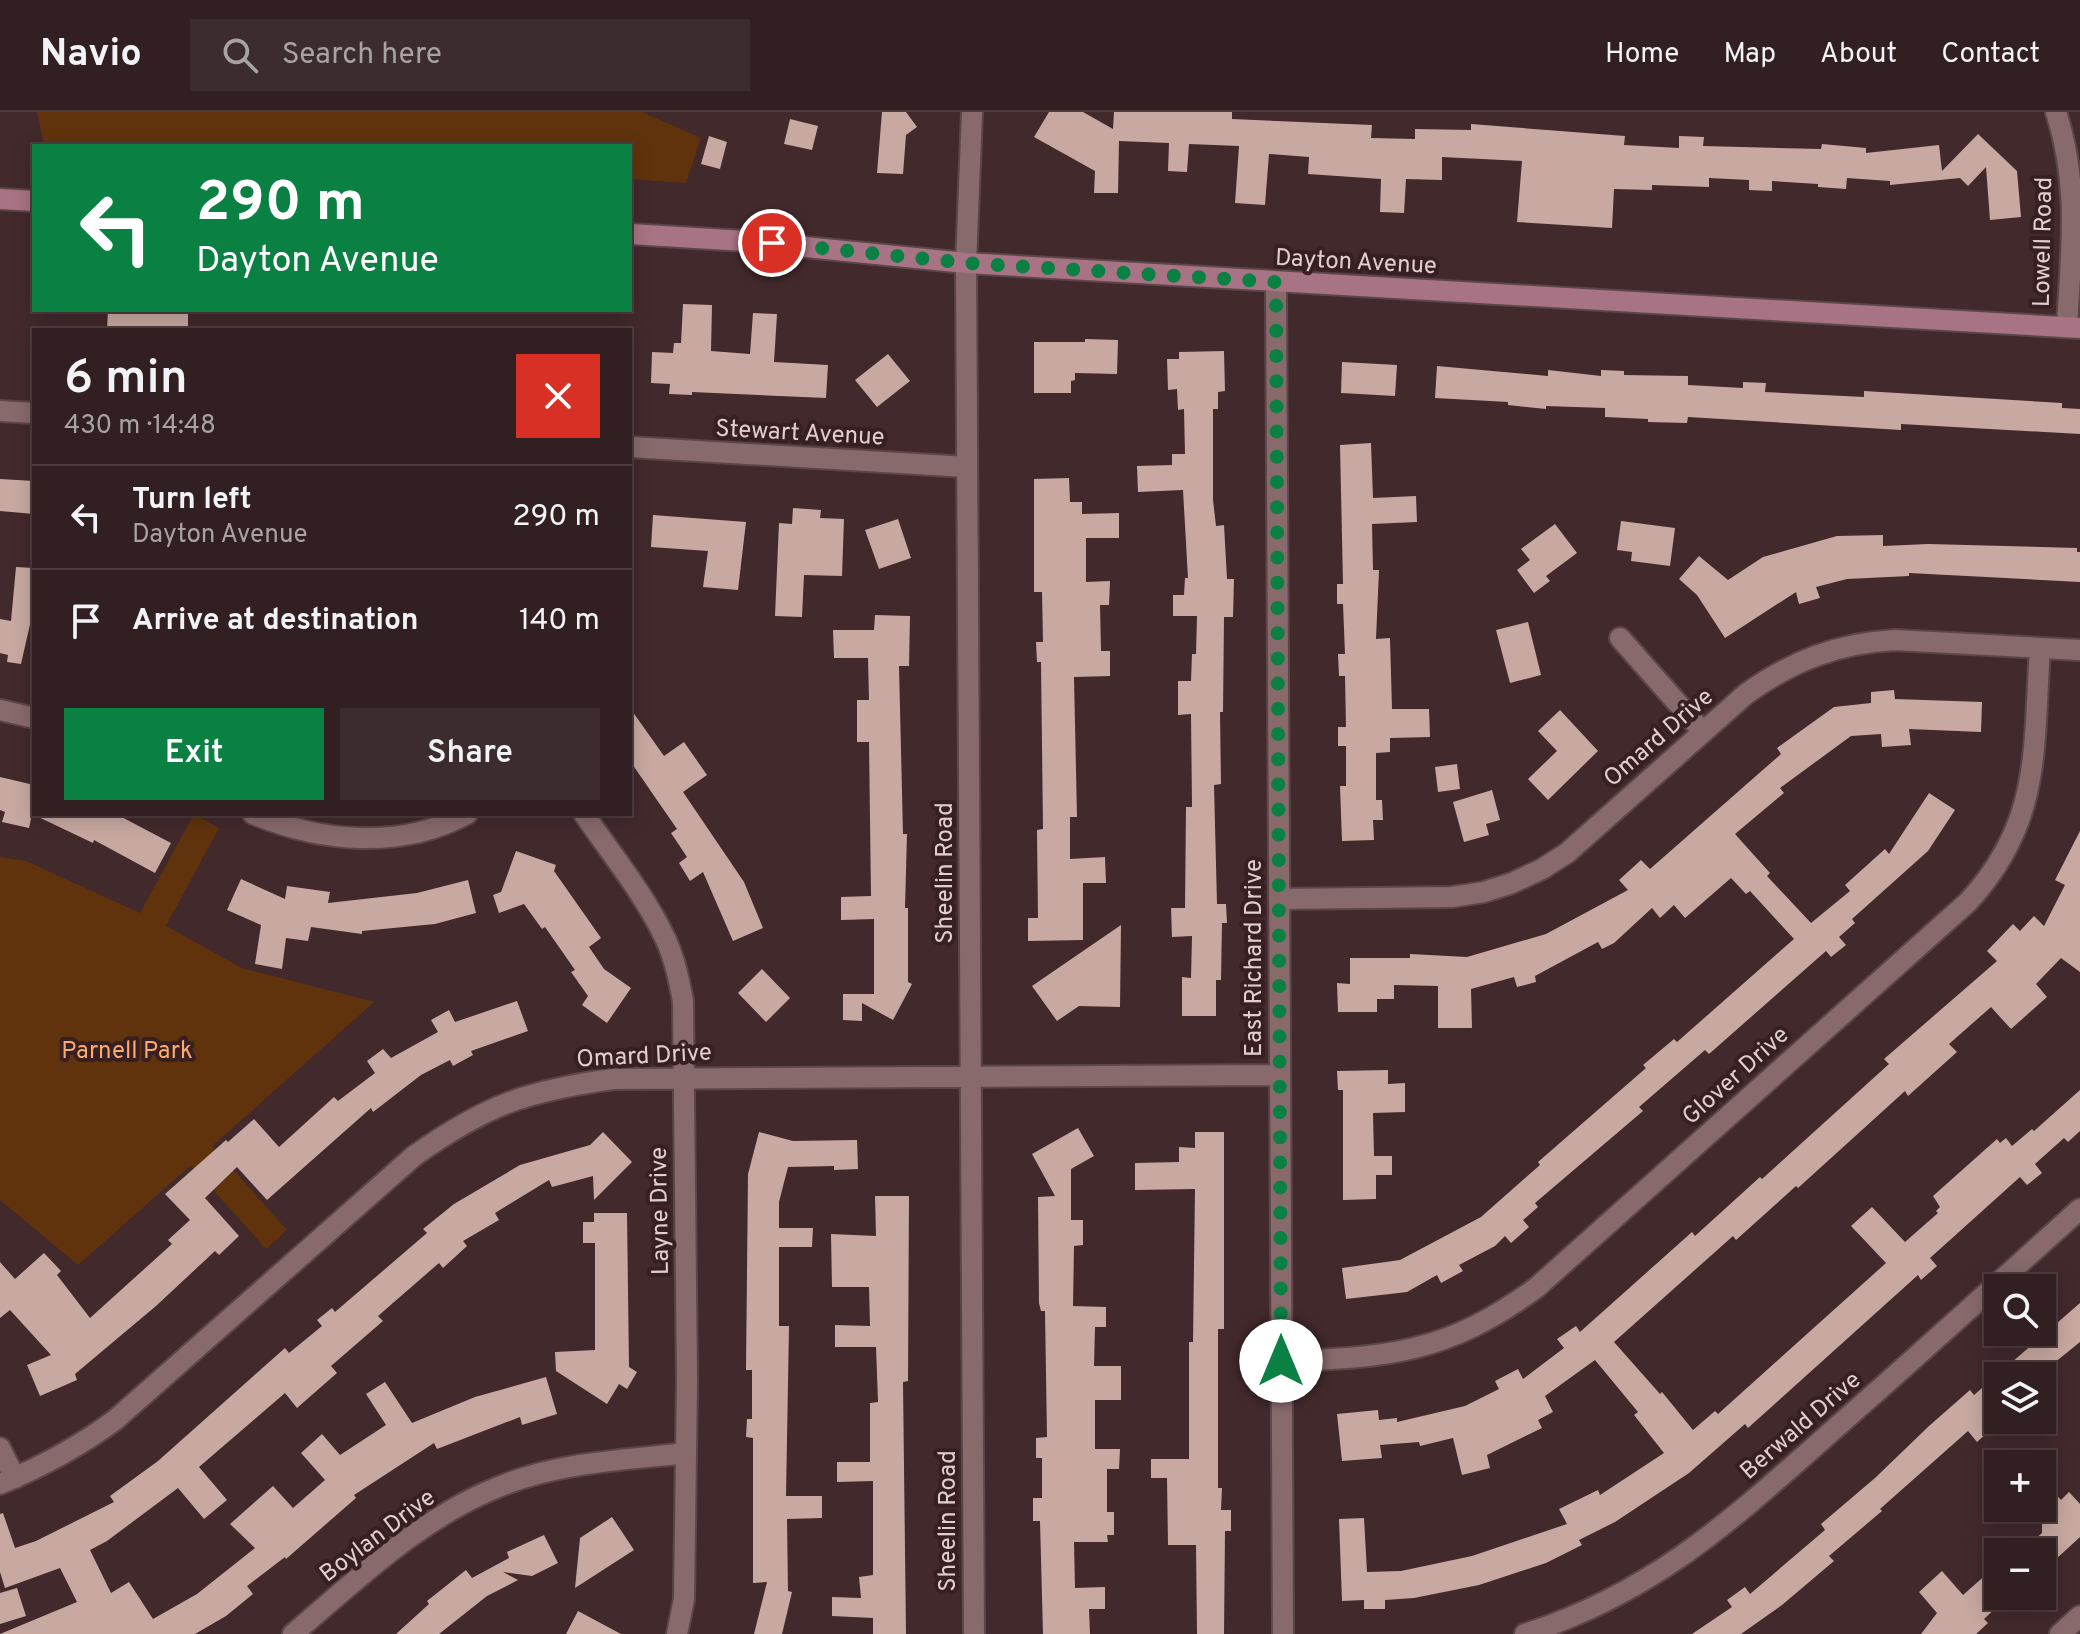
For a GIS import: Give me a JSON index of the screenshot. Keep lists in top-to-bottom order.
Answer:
{
  "streets": {
    "main road": ["Dayton Avenue"],
    "street": [
      "Lowell Road",
      "Stewart Avenue",
      "Omard Drive",
      "Sheelin Road",
      "East Richard Drive",
      "Glover Drive",
      "Layne Drive",
      "Berwald Drive",
      "Boylan Drive"
    ]
  },
  "crossings": [
    ["Lowell Road", "Dayton Avenue"],
    ["Dayton Avenue", "Sheelin Road"],
    ["Dayton Avenue", "East Richard Drive"],
    ["Stewart Avenue", "Sheelin Road"],
    ["Omard Drive", "Sheelin Road"],
    ["Omard Drive", "East Richard Drive"],
    ["Omard Drive", "Glover Drive"],
    ["Omard Drive", "Layne Drive"],
    ["East Richard Drive", "Glover Drive"],
    ["Layne Drive", "Boylan Drive"]
  ],
  "parks": ["Parnell Park"],
  "page": {
    "header": "Navio",
    "search": "Search here",
    "nav": [
      "Home",
      "Map",
      "About",
      "Contact"
    ],
    "turn": ["290 m", "Dayton Avenue"],
    "heading": ["6 min", "430 m · 14:48"],
    "list": [
      {
        "name": "Turn left",
        "note": "Dayton Avenue",
        "value": "290 m"
      },
      {
        "name": "Arrive at destination",
        "value": "140 m"
      }
    ],
    "buttons": ["Exit", "Share"],
    "map_buttons": ["+", "−"]
  }
}
